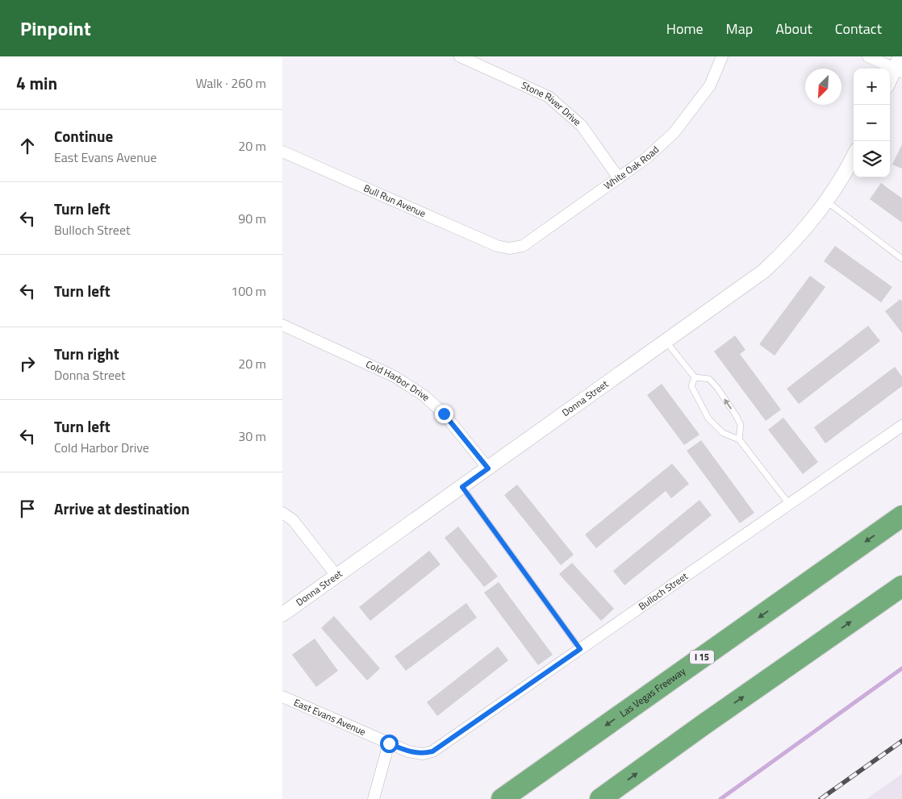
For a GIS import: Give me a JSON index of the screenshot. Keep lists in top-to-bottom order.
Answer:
{
  "streets": {
    "highway": ["I 15", "Las Vegas Freeway"],
    "street": [
      "Stone River Drive",
      "White Oak Road",
      "Bull Run Avenue",
      "Cold Harbor Drive",
      "Donna Street",
      "Bulloch Street",
      "East Evans Avenue"
    ]
  },
  "crossings": [
    ["Stone River Drive", "White Oak Road"],
    ["White Oak Road", "Bull Run Avenue"],
    ["Cold Harbor Drive", "Donna Street"],
    ["Bulloch Street", "East Evans Avenue"]
  ],
  "north": "bottom left",
  "page": {
    "header": "Pinpoint",
    "nav": [
      "Home",
      "Map",
      "About",
      "Contact"
    ],
    "heading": ["4 min", "Walk · 260 m"],
    "map_buttons": ["+", "−"],
    "list": [
      ["Continue", "East Evans Avenue", "20 m"],
      ["Turn left", "Bulloch Street", "90 m"],
      ["Turn left", "100 m"],
      ["Turn right", "Donna Street", "20 m"],
      ["Turn left", "Cold Harbor Drive", "30 m"],
      "Arrive at destination"
    ]
  }
}
